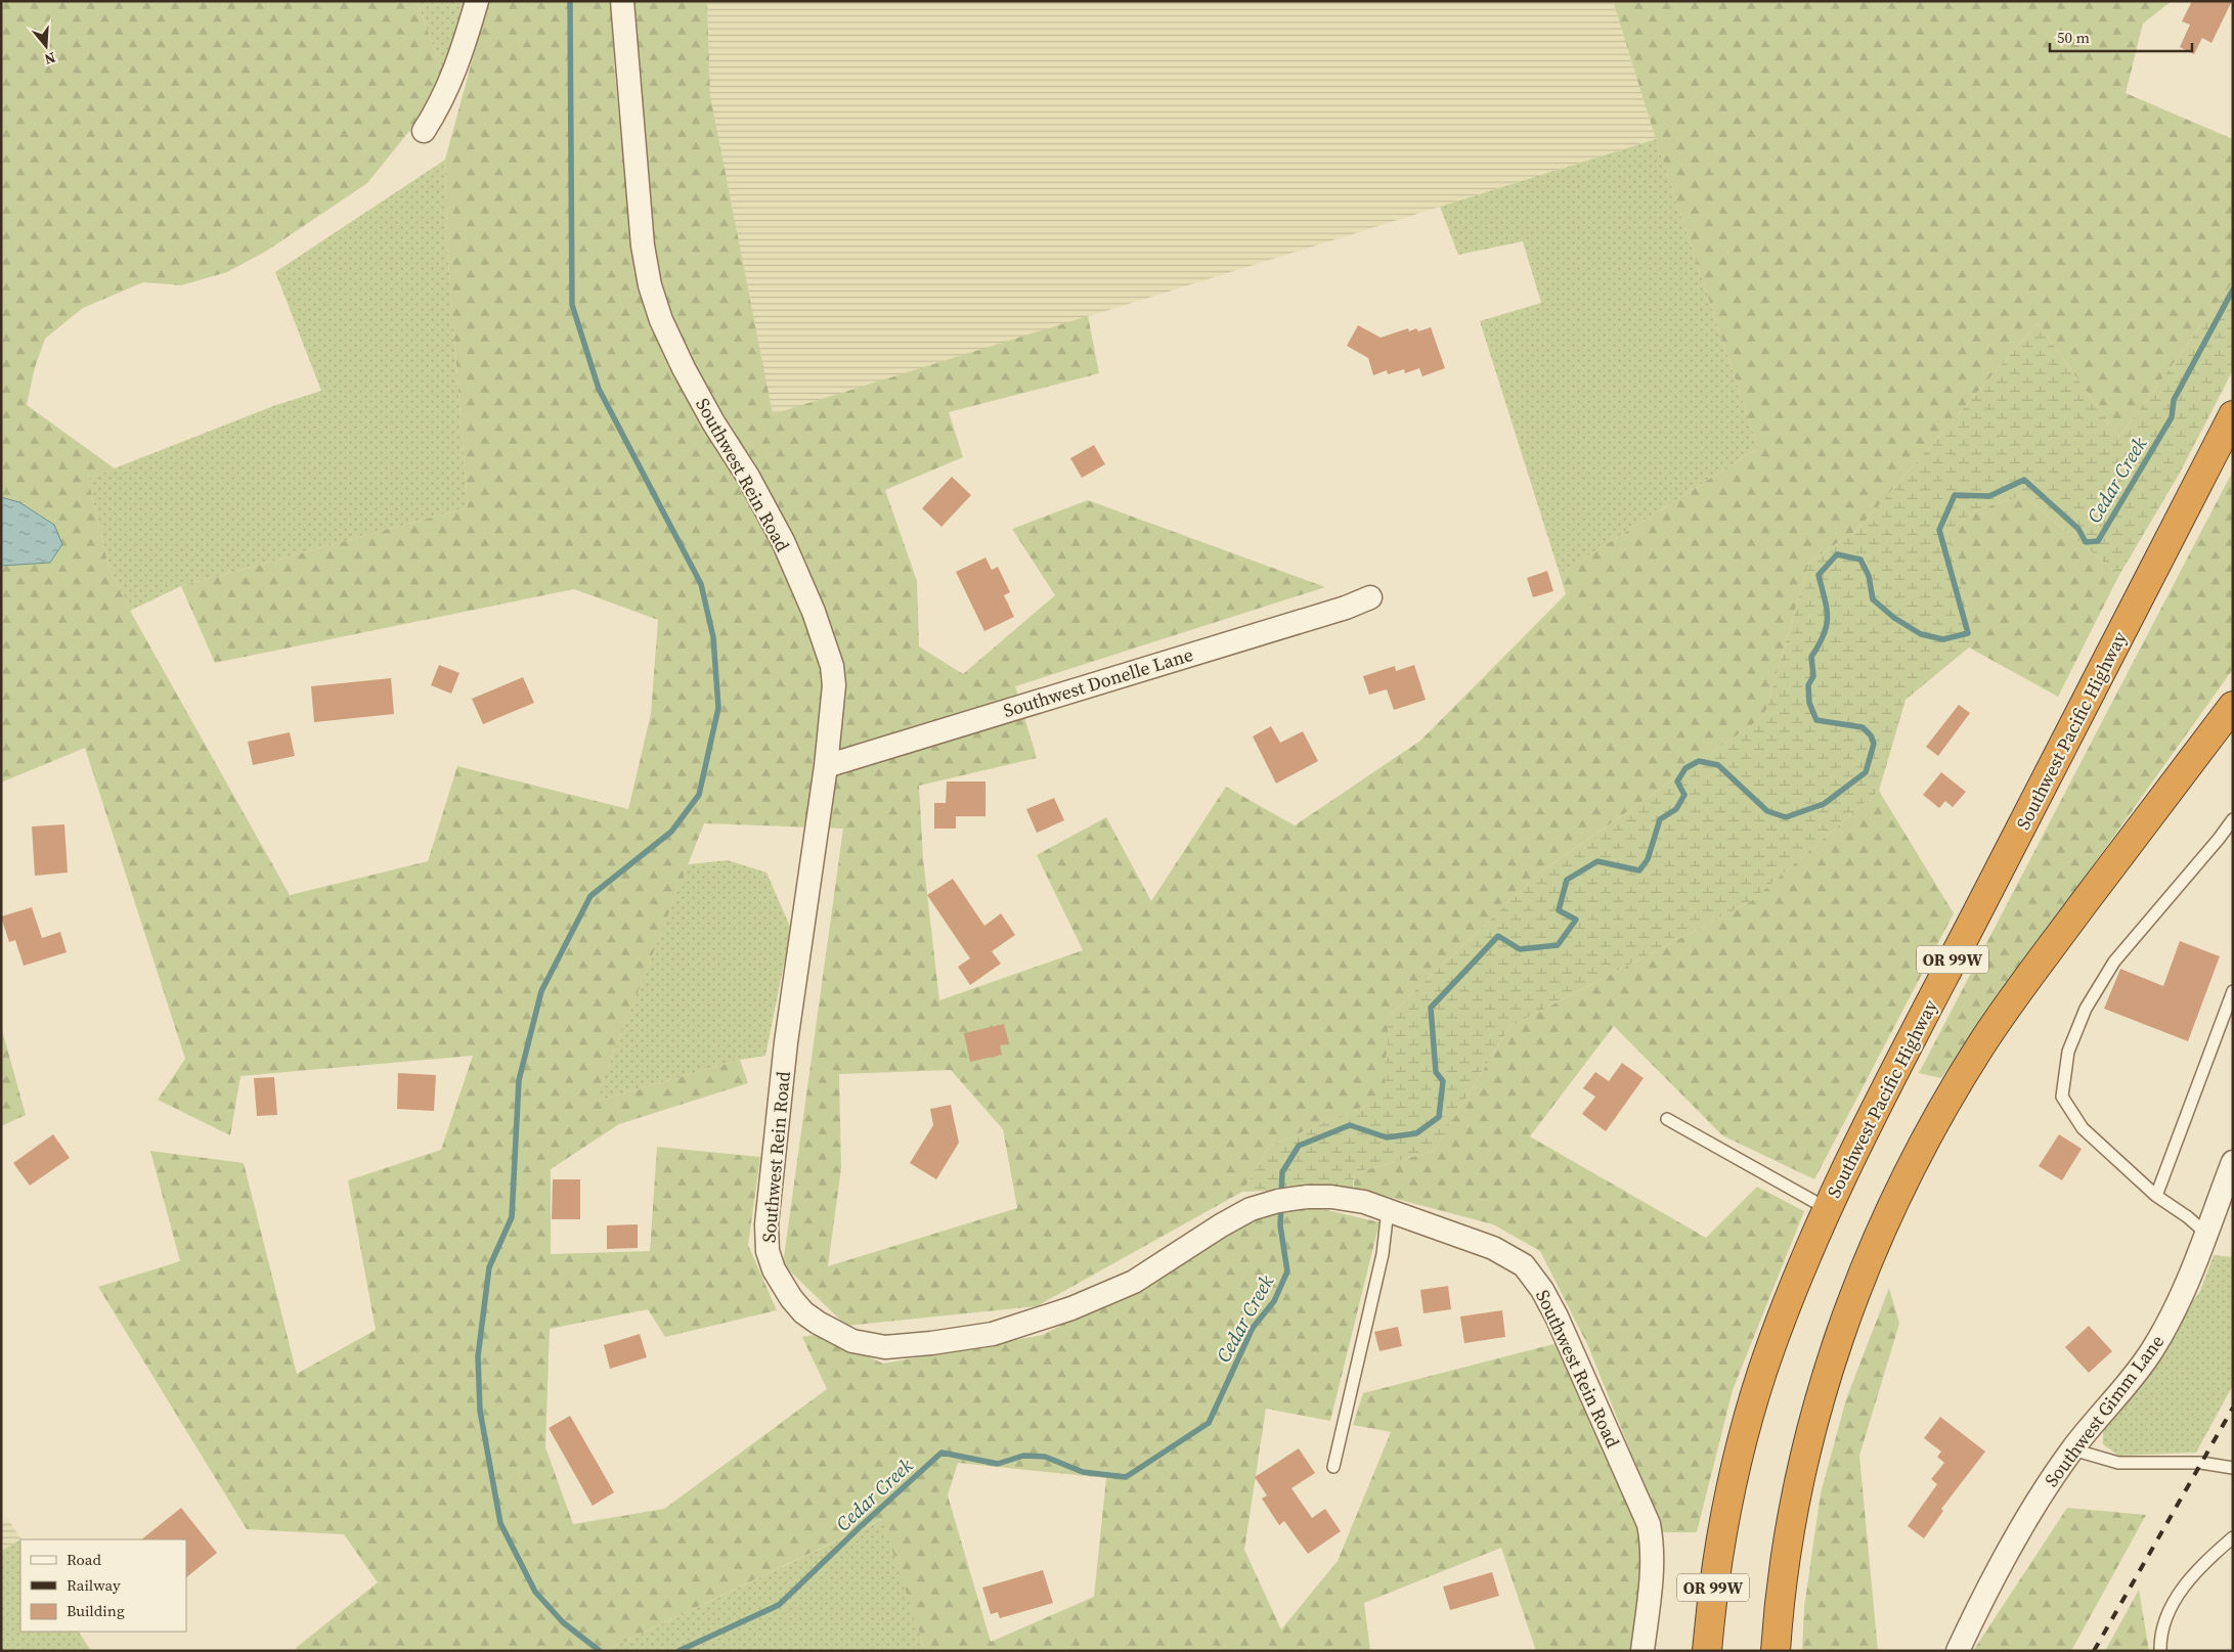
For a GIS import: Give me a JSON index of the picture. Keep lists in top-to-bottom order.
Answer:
{
  "streets": {
    "highway": ["Southwest Pacific Highway", "OR 99W"],
    "street": ["Southwest Rein Road", "Southwest Donelle Lane", "Southwest Gimm Lane"]
  },
  "crossings": [
    ["Southwest Rein Road", "Southwest Donelle Lane"]
  ],
  "water": ["Cedar Creek"],
  "legend": ["Road", "Railway", "Building"],
  "scale_bar": "50 m",
  "north": "bottom"
}
